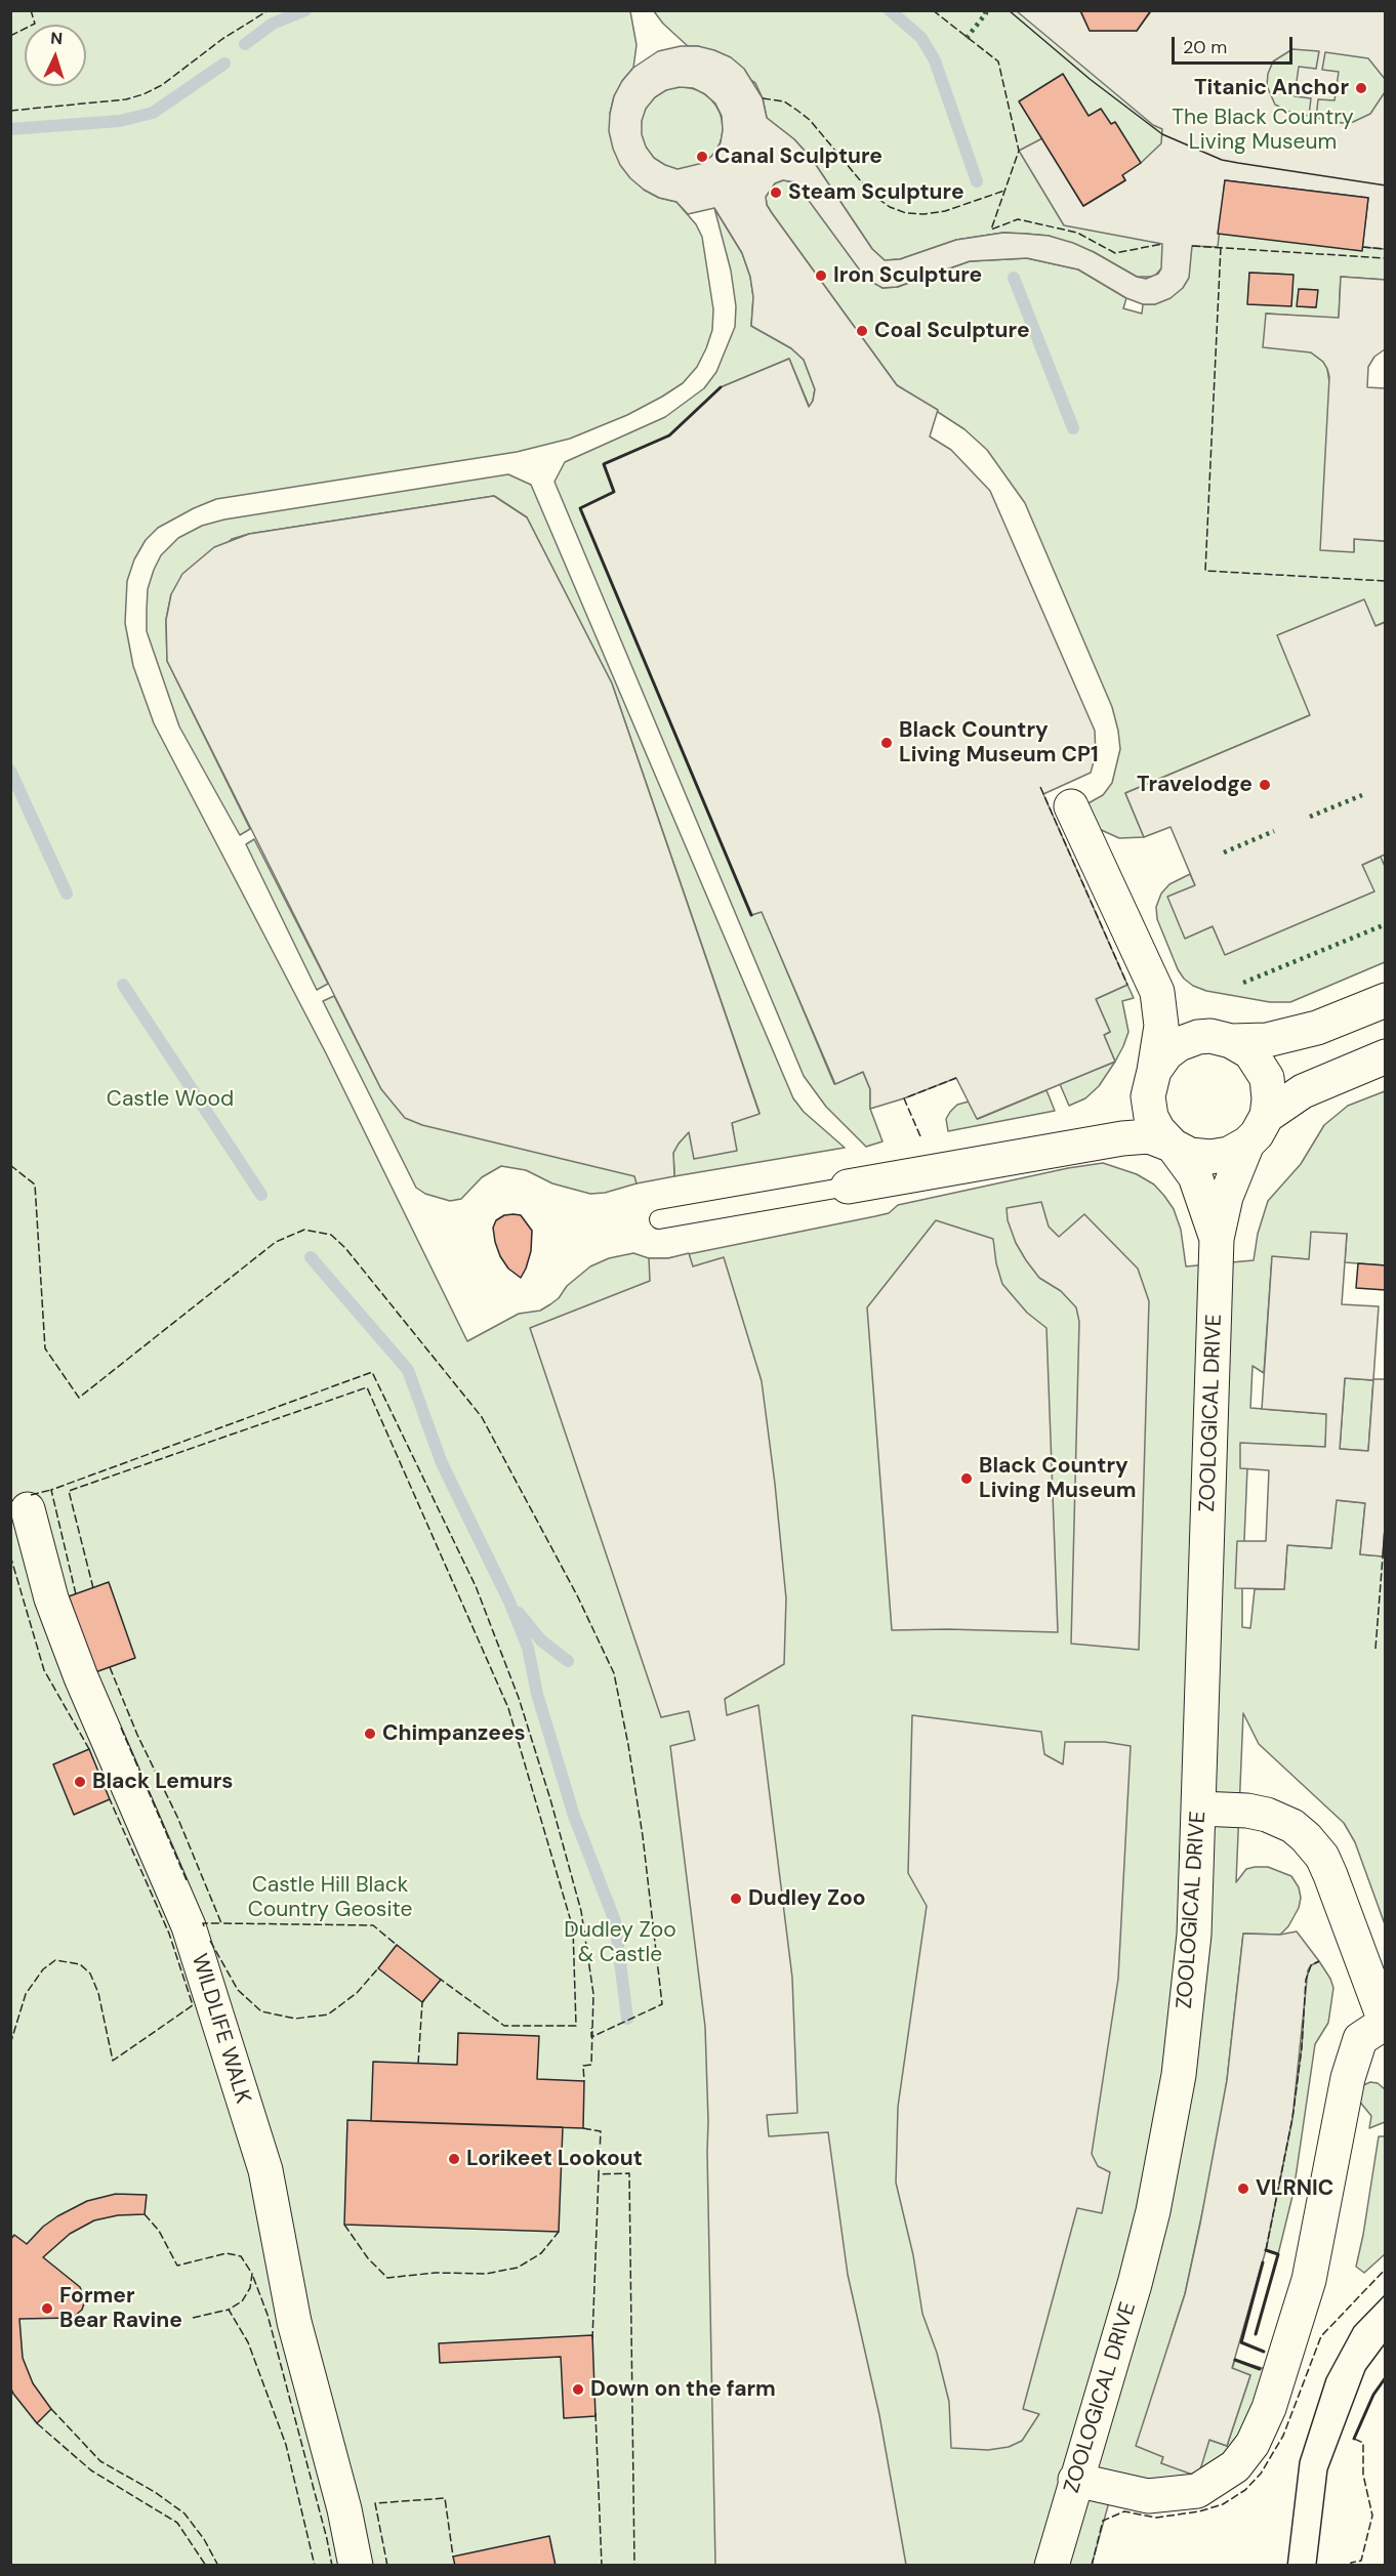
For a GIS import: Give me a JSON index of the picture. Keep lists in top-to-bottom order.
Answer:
{
  "streets": {
    "street": ["ZOOLOGICAL DRIVE", "WILDLIFE WALK"]
  },
  "parks": [
    "The Black Country Living Museum",
    "Castle Wood",
    "Castle Hill Black Country Geosite",
    "Dudley Zoo & Castle"
  ],
  "places": [
    "Titanic Anchor",
    "Canal Sculpture",
    "Steam Sculpture",
    "Iron Sculpture",
    "Coal Sculpture",
    "Black Country Living Museum CP1",
    "Travelodge",
    "Black Country Living Museum",
    "Chimpanzees",
    "Black Lemurs",
    "Dudley Zoo",
    "Lorikeet Lookout",
    "VLRNIC",
    "Former Bear Ravine",
    "Down on the farm"
  ],
  "scale_bar": "20 m",
  "north": "top"
}
